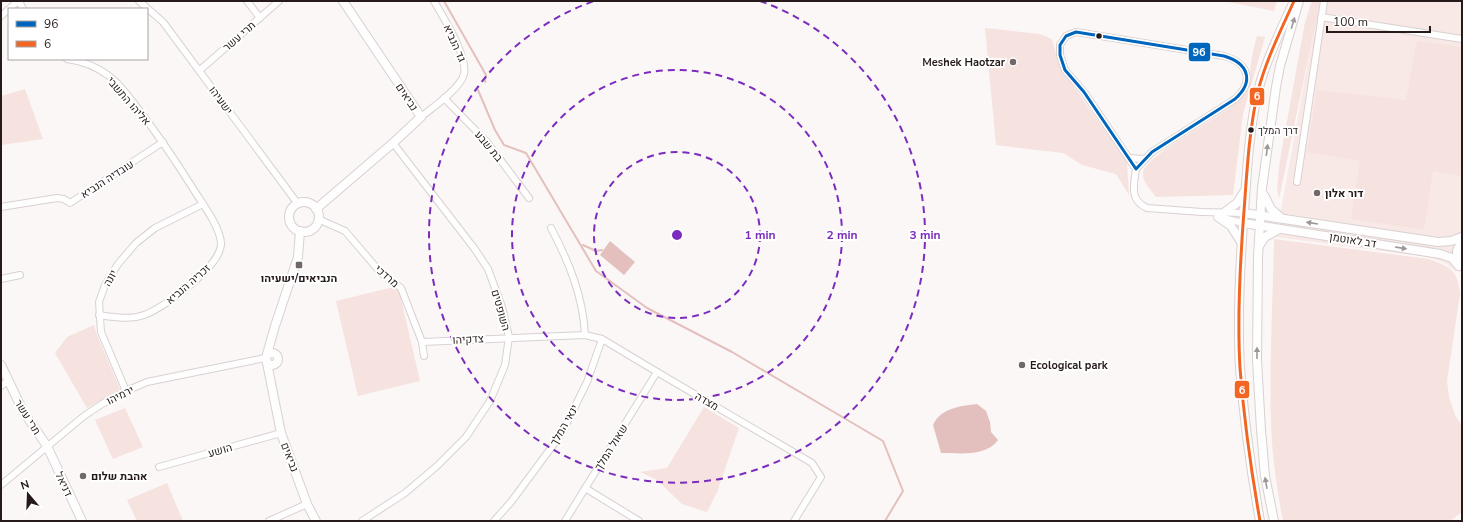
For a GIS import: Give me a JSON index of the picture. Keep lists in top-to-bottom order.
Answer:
{
  "streets": {
    "street": [
      "תרי עשר",
      "גד הנביא",
      "נביאים",
      "ישעיהו",
      "אליהו התשבי",
      "בת שבע",
      "עובדיה הנביא",
      "דב לאוטמן",
      "מרדכי",
      "יונה",
      "זכריה הנביא",
      "השופטים",
      "צדקיהו",
      "ירמיהו",
      "מצדה",
      "ינאי המלך",
      "שאול המלך",
      "הושע",
      "דניאל"
    ]
  },
  "crossings": [
    ["תרי עשר", "ישעיהו"],
    ["תרי עשר", "ירמיהו"],
    ["תרי עשר", "דניאל"],
    ["גד הנביא", "נביאים"],
    ["גד הנביא", "בת שבע"],
    ["נביאים", "ישעיהו"],
    ["נביאים", "מרדכי"],
    ["נביאים", "השופטים"],
    ["נביאים", "ירמיהו"],
    ["נביאים", "הושע"],
    ["ישעיהו", "מרדכי"],
    ["אליהו התשבי", "עובדיה הנביא"],
    ["אליהו התשבי", "זכריה הנביא"],
    ["עובדיה הנביא", "זכריה הנביא"],
    ["מרדכי", "צדקיהו"],
    ["יונה", "זכריה הנביא"],
    ["יונה", "ירמיהו"],
    ["השופטים", "צדקיהו"],
    ["צדקיהו", "מצדה"],
    ["ירמיהו", "דניאל"],
    ["מצדה", "ינאי המלך"],
    ["מצדה", "שאול המלך"]
  ],
  "places": {
    "other": [
      "Meshek Haotzar",
      "דרך המלך",
      "דור אלון",
      "Ecological park",
      "אהבת שלום"
    ],
    "transit": ["הנביאים/ישעיהו"]
  },
  "lines": ["transit line 6", "transit line 96"],
  "legend": ["96", "6"],
  "scale_bar": "100 m",
  "north": "top",
  "rings": ["1 min", "2 min", "3 min"]
}
